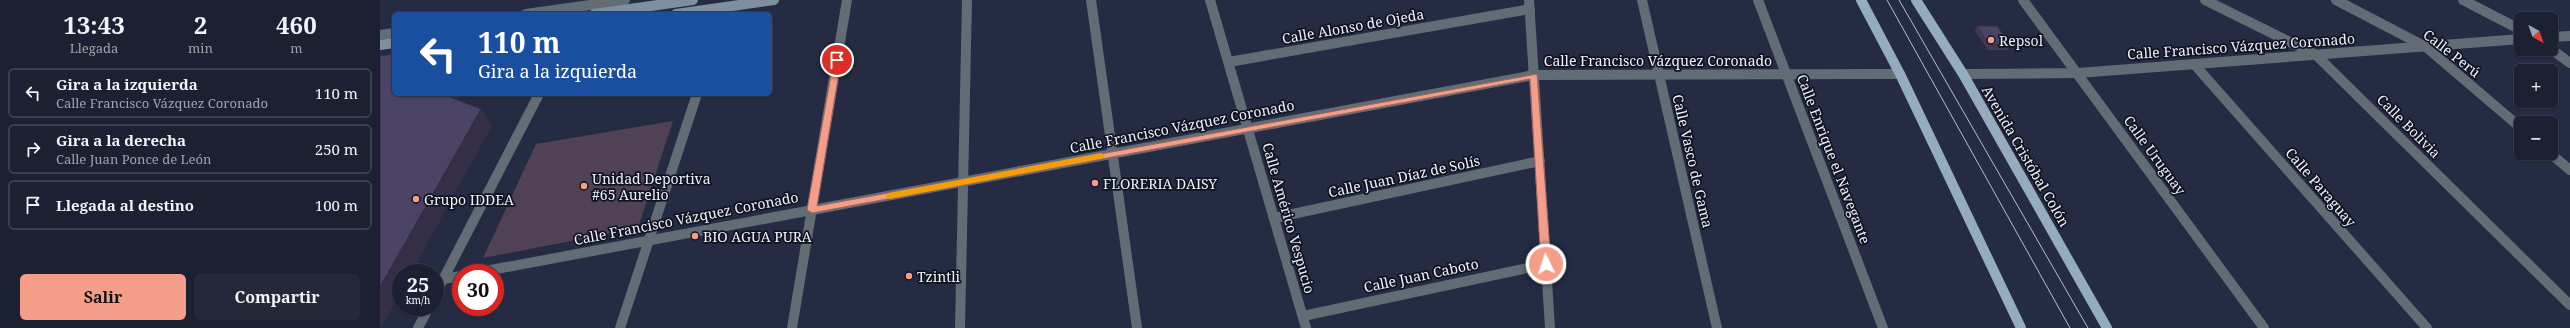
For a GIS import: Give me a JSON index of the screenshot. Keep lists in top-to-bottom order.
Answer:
{
  "streets": {
    "main road": ["Avenida Cristóbal Colón"],
    "street": [
      "Calle Alonso de Ojeda",
      "Calle Francisco Vázquez Coronado",
      "Calle Perú",
      "Calle Bolivia",
      "Calle Uruguay",
      "Calle Enrique el Navegante",
      "Calle Vasco de Gama",
      "Calle Juan Díaz de Solís",
      "Calle Paraguay",
      "Calle Américo Vespucio",
      "Calle Juan Caboto"
    ]
  },
  "crossings": [
    ["Calle Alonso de Ojeda", "Calle Américo Vespucio"],
    ["Calle Francisco Vázquez Coronado", "Calle Perú"],
    ["Calle Francisco Vázquez Coronado", "Calle Bolivia"],
    ["Calle Francisco Vázquez Coronado", "Calle Uruguay"],
    ["Calle Francisco Vázquez Coronado", "Avenida Cristóbal Colón"],
    ["Calle Francisco Vázquez Coronado", "Calle Enrique el Navegante"],
    ["Calle Francisco Vázquez Coronado", "Calle Vasco de Gama"],
    ["Calle Francisco Vázquez Coronado", "Calle Paraguay"],
    ["Calle Francisco Vázquez Coronado", "Calle Américo Vespucio"],
    ["Calle Juan Díaz de Solís", "Calle Américo Vespucio"],
    ["Calle Américo Vespucio", "Calle Juan Caboto"]
  ],
  "places": [
    "Repsol",
    "FLORERIA DAISY",
    "Unidad Deportiva #65 Aurelio",
    "Grupo IDDEA",
    "BIO AGUA PURA",
    "Tzintli"
  ],
  "north": "bottom right",
  "page": {
    "eta": [
      "13:43",
      "Llegada",
      "2",
      "min",
      "460",
      "m"
    ],
    "map_buttons": ["+", "−"],
    "turn": ["110 m", "Gira a la izquierda"],
    "list": [
      {
        "name": "Gira a la izquierda",
        "note": "Calle Francisco Vázquez Coronado",
        "value": "110 m"
      },
      {
        "name": "Gira a la derecha",
        "note": "Calle Juan Ponce de León",
        "value": "250 m"
      },
      {
        "name": "Llegada al destino",
        "value": "100 m"
      }
    ],
    "speed": "25 km/h",
    "limit": "30",
    "buttons": ["Salir", "Compartir"]
  }
}
